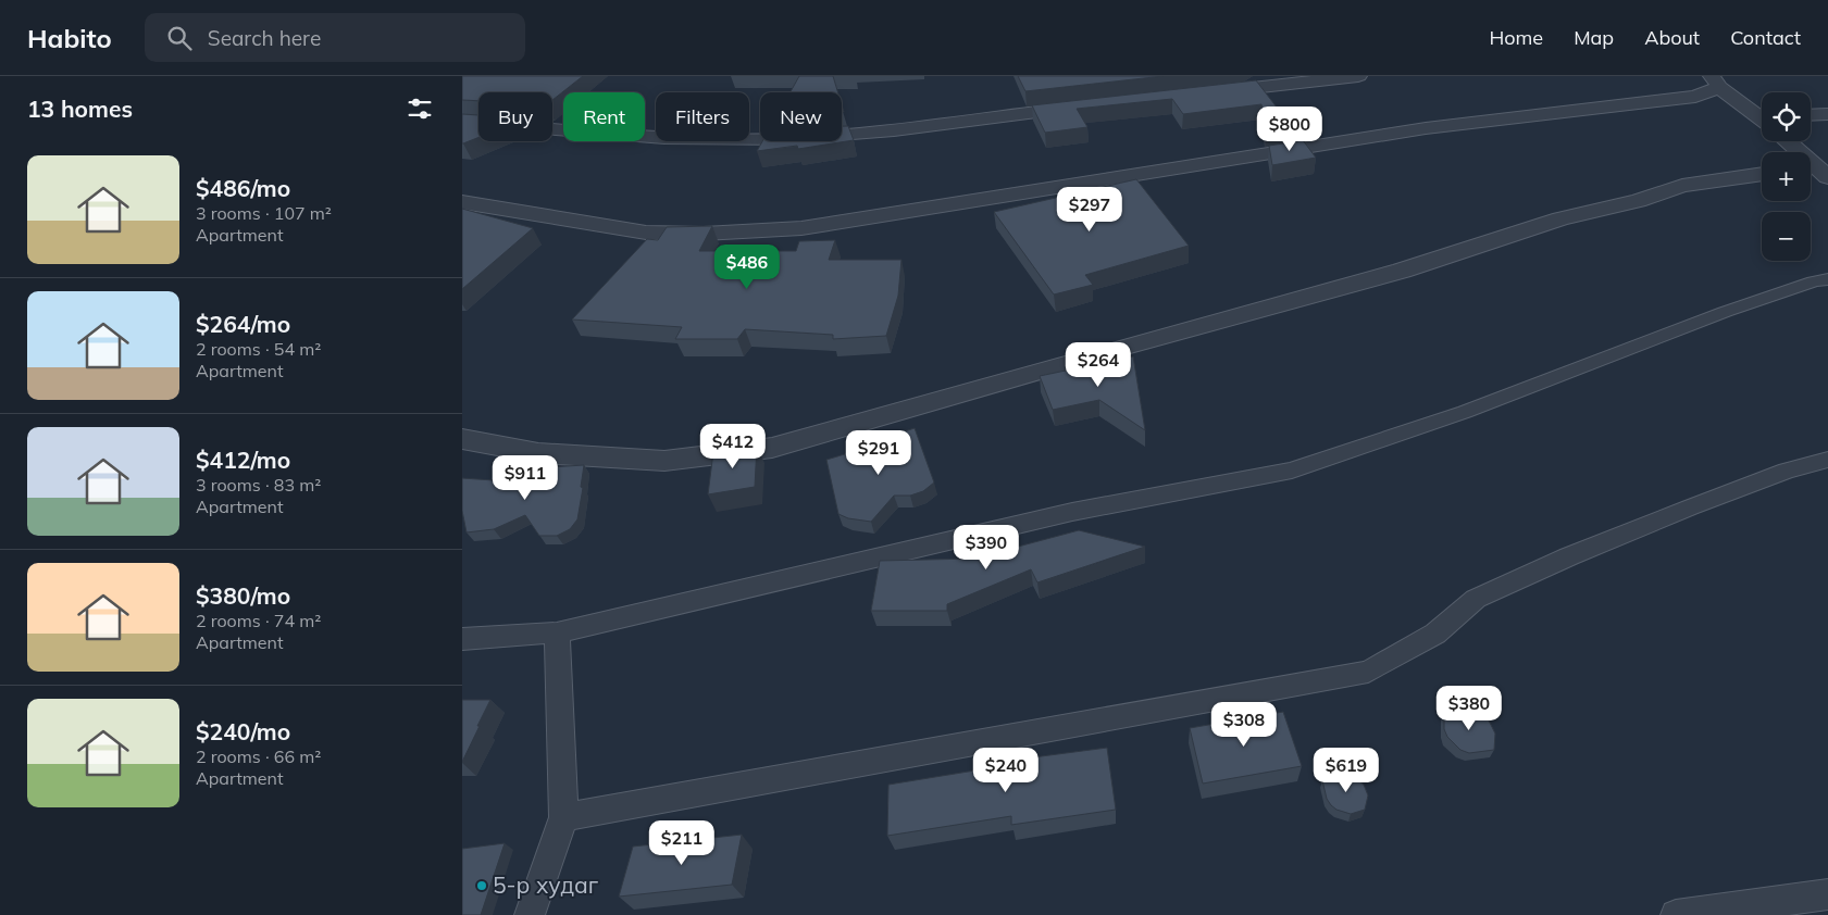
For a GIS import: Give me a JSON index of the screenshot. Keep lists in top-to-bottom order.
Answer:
{
  "places": ["5-р худаг"],
  "page": {
    "header": "Habito",
    "search": "Search here",
    "nav": [
      "Home",
      "Map",
      "About",
      "Contact"
    ],
    "heading": "13 homes",
    "map_buttons": ["+", "−"],
    "chip": [
      "Buy",
      "Rent",
      "Filters",
      "New"
    ],
    "price": [
      "$800",
      "$297",
      "$486",
      "$264",
      "$412",
      "$291",
      "$911",
      "$390",
      "$380",
      "$308",
      "$240",
      "$619",
      "$211"
    ],
    "list": [
      {
        "name": "$486/mo",
        "note": "3 rooms · 107 m² · Apartment"
      },
      {
        "name": "$264/mo",
        "note": "2 rooms · 54 m² · Apartment"
      },
      {
        "name": "$412/mo",
        "note": "3 rooms · 83 m² · Apartment"
      },
      {
        "name": "$380/mo",
        "note": "2 rooms · 74 m² · Apartment"
      },
      {
        "name": "$240/mo",
        "note": "2 rooms · 66 m² · Apartment"
      }
    ]
  }
}
